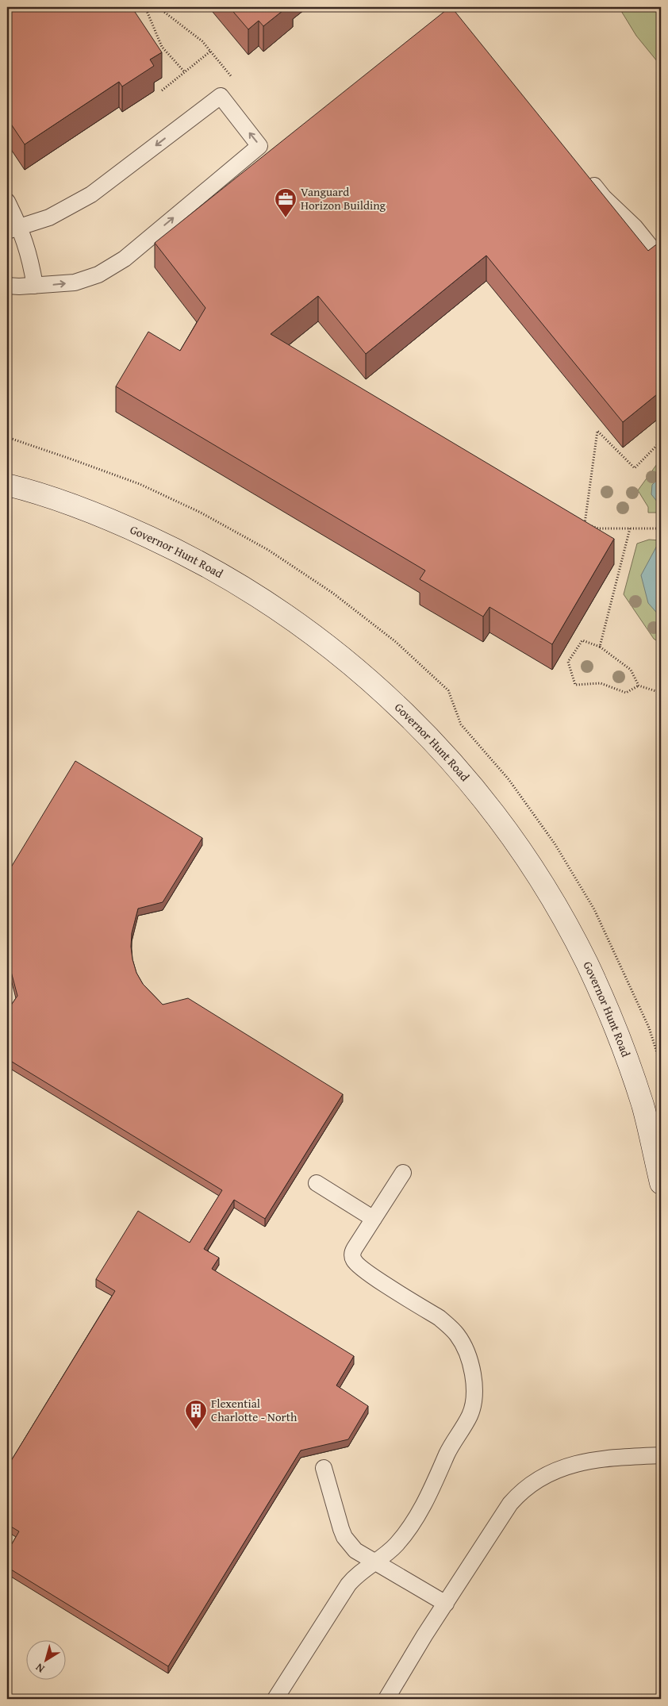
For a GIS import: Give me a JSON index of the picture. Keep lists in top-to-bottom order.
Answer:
{
  "streets": {
    "street": ["Governor Hunt Road"]
  },
  "places": {
    "office": ["Vanguard Horizon Building"],
    "building": ["Flexential Charlotte - North"]
  },
  "north": "bottom left"
}
